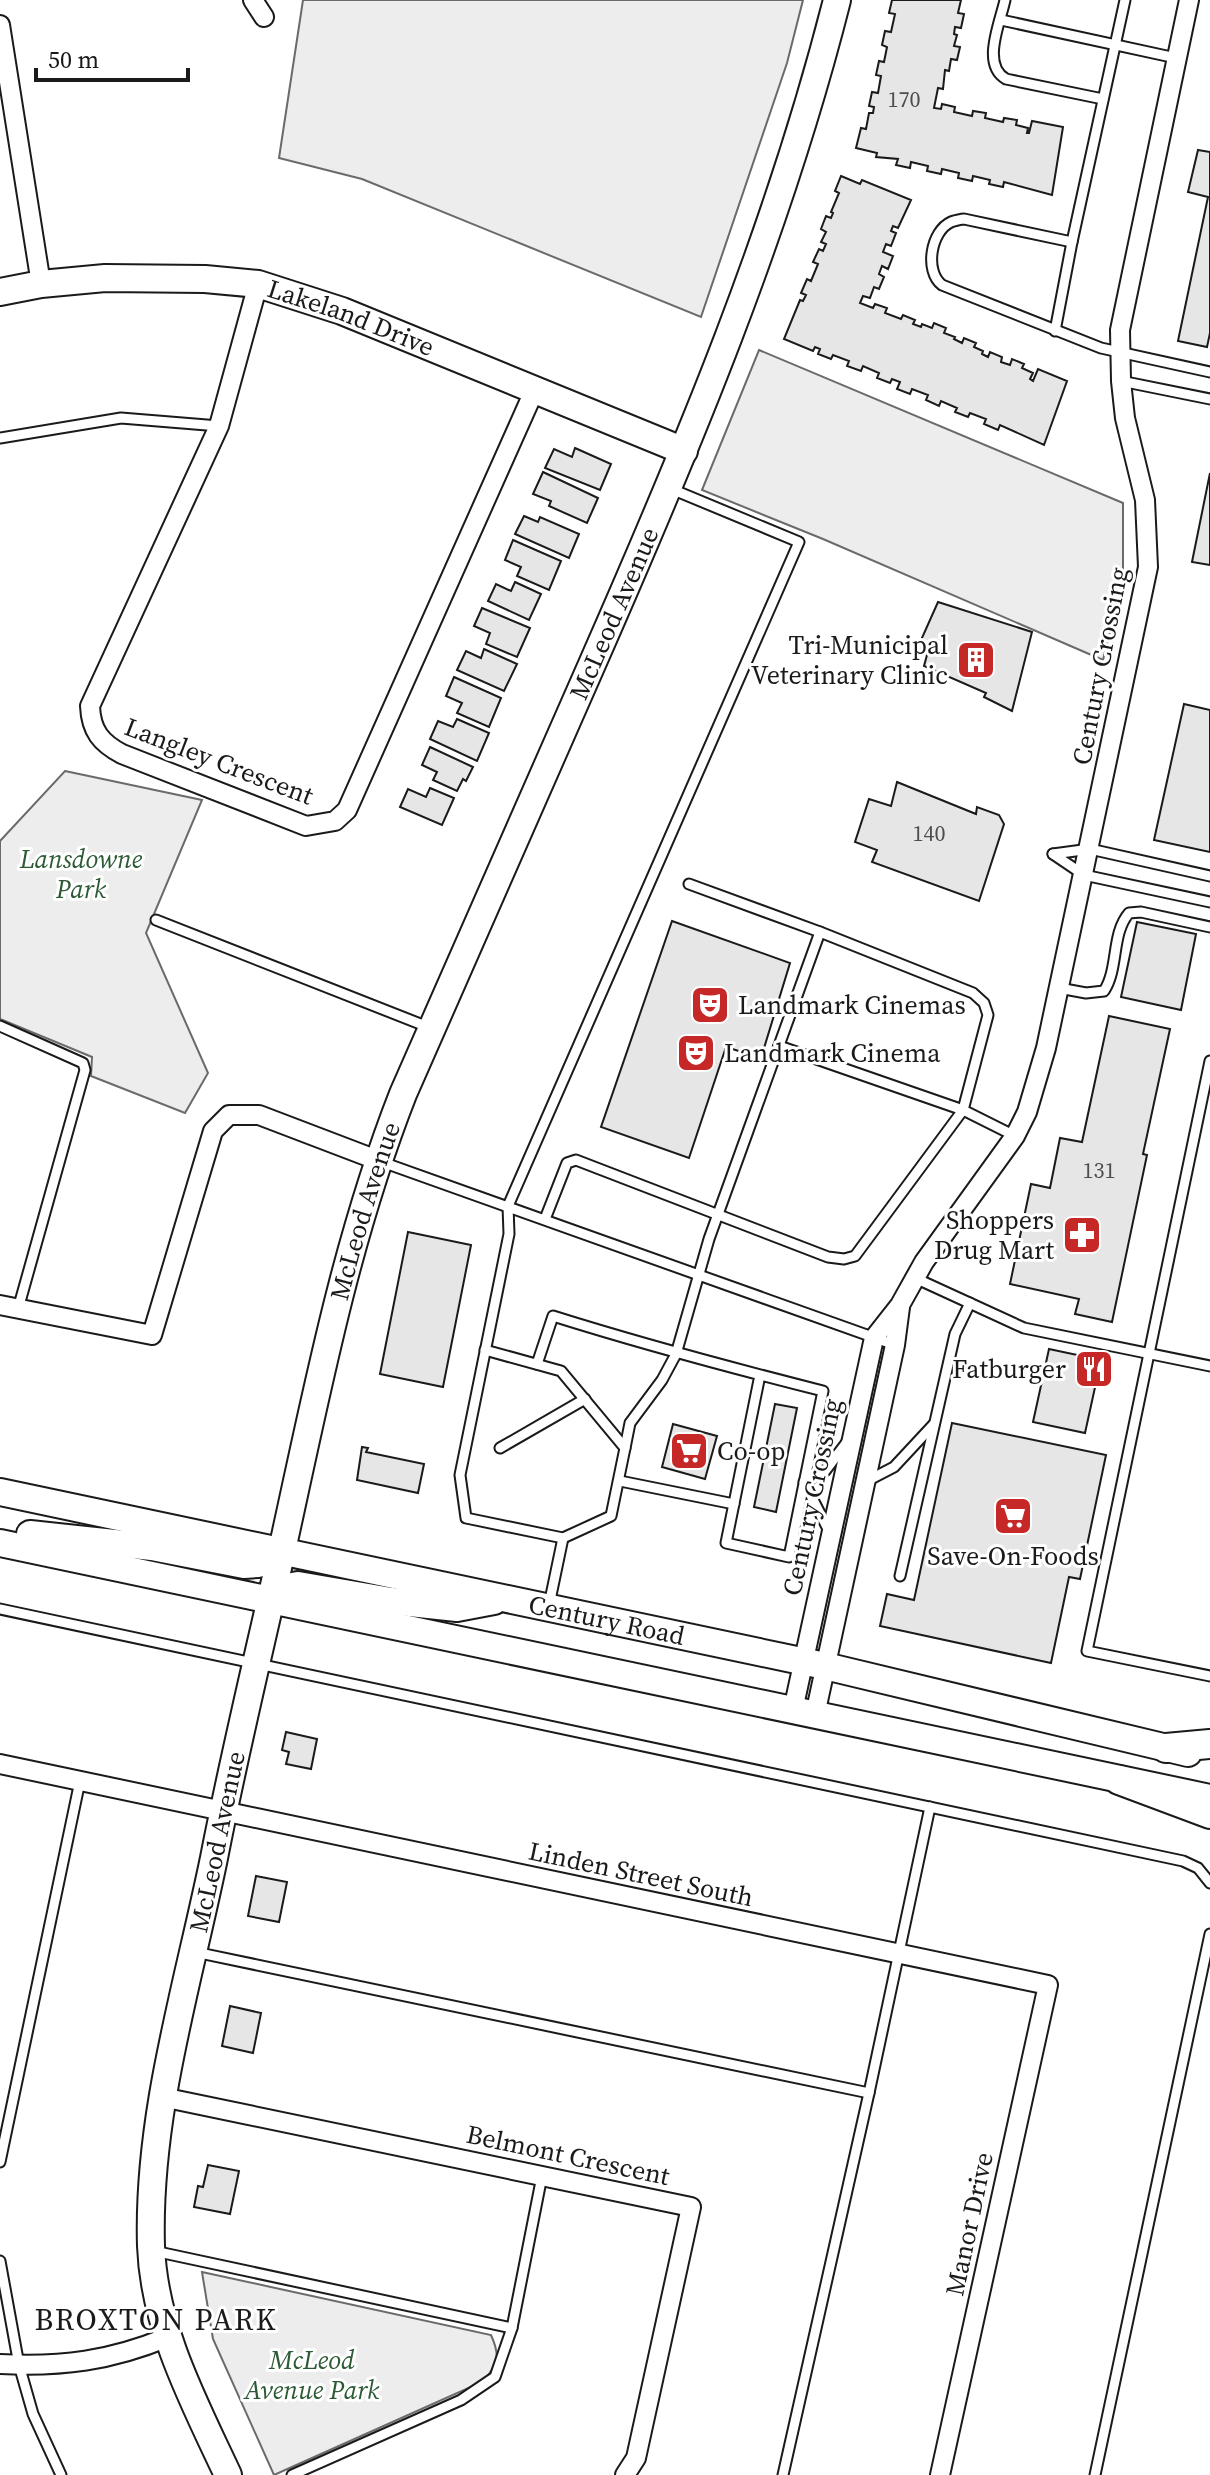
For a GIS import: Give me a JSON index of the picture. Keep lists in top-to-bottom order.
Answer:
{
  "streets": {
    "street": [
      "Lakeland Drive",
      "McLeod Avenue",
      "Century Crossing",
      "Langley Crescent",
      "Century Road",
      "Linden Street South",
      "Belmont Crescent",
      "Manor Drive"
    ]
  },
  "crossings": [
    ["Lakeland Drive", "McLeod Avenue"],
    ["Lakeland Drive", "Langley Crescent"],
    ["McLeod Avenue", "Century Road"],
    ["McLeod Avenue", "Linden Street South"],
    ["McLeod Avenue", "Belmont Crescent"],
    ["Century Crossing", "Century Road"],
    ["Linden Street South", "Manor Drive"]
  ],
  "districts": ["BROXTON PARK"],
  "parks": ["Lansdowne Park", "McLeod Avenue Park"],
  "places": {
    "building": ["Tri-Municipal Veterinary Clinic"],
    "theatre": ["Landmark Cinemas", "Landmark Cinema"],
    "pharmacy": ["Shoppers Drug Mart"],
    "restaurant": ["Fatburger"],
    "supermarket": ["Co-op", "Save-On-Foods"]
  },
  "house_numbers": ["170", "140", "131"],
  "scale_bar": "50 m"
}
